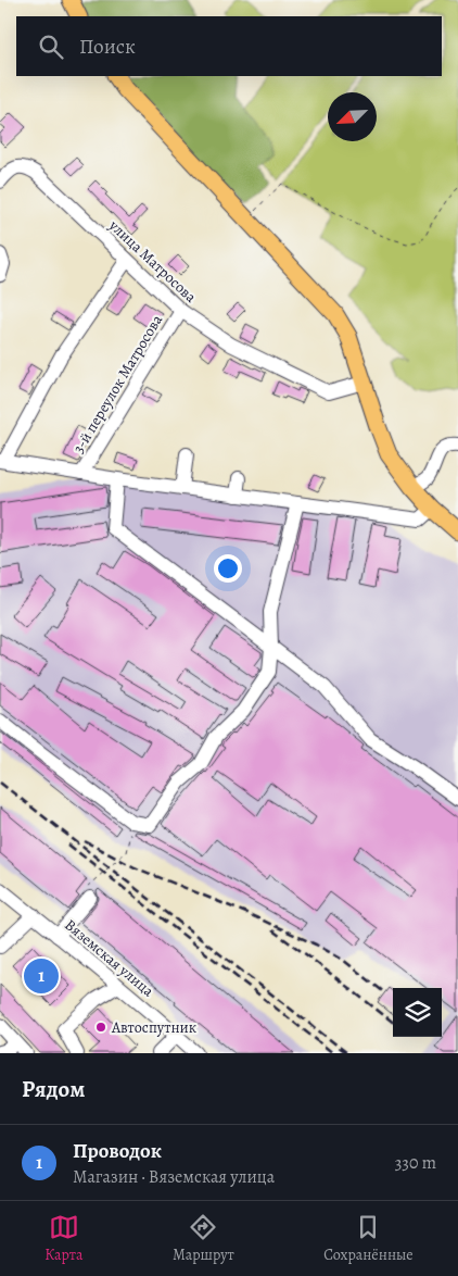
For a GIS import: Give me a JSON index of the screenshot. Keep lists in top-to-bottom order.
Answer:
{
  "streets": {
    "street": ["улица Матросова", "3-й переулок Матросова", "Вяземская улица"]
  },
  "crossings": [
    ["улица Матросова", "3-й переулок Матросова"]
  ],
  "places": ["Автоспутник"],
  "north": "bottom left",
  "page": {
    "search": "Поиск",
    "pins": "1",
    "heading": "Рядом",
    "list": [
      {
        "mark": "1",
        "name": "Проводок",
        "note": "Магазин · Вяземская улица",
        "value": "330 m"
      }
    ],
    "nav": ["Карта", "Маршрут", "Сохранённые"]
  }
}
